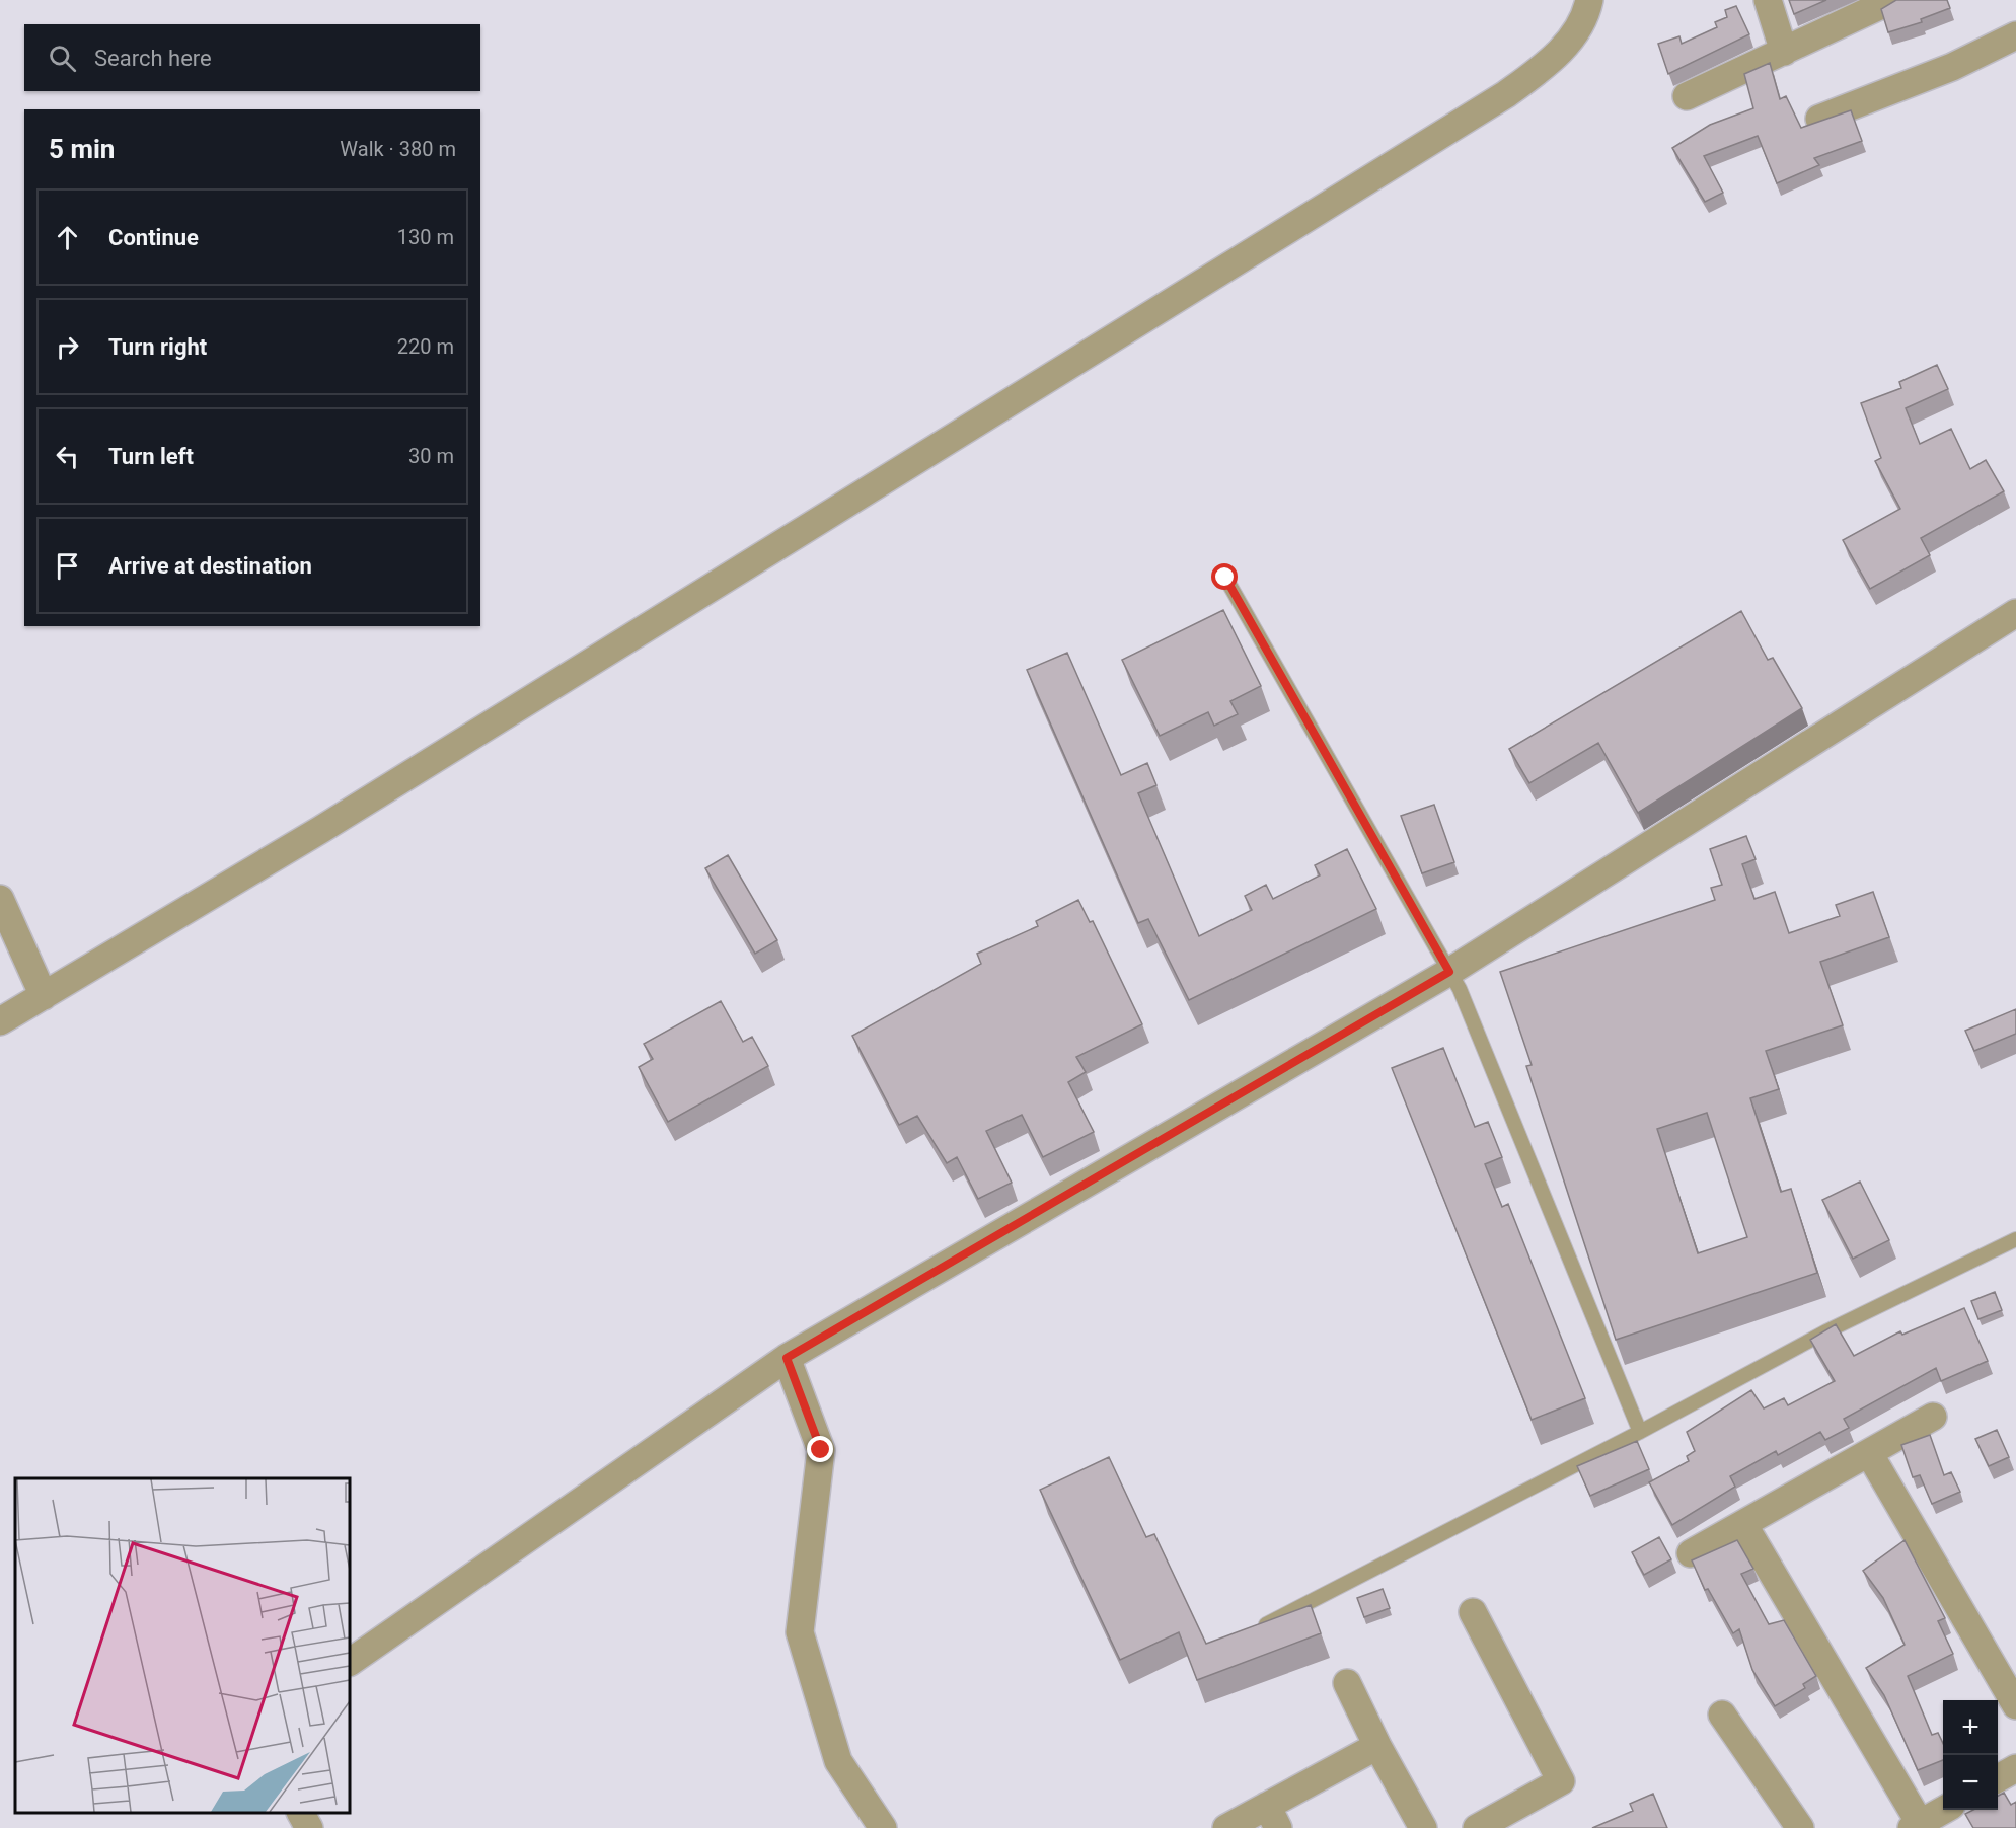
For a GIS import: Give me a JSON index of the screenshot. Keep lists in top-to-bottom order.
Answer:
{
  "page": {
    "search": "Search here",
    "heading": ["5 min", "Walk · 380 m"],
    "list": [
      ["Continue", "130 m"],
      ["Turn right", "220 m"],
      ["Turn left", "30 m"],
      "Arrive at destination"
    ],
    "map_buttons": ["+", "−"]
  }
}
